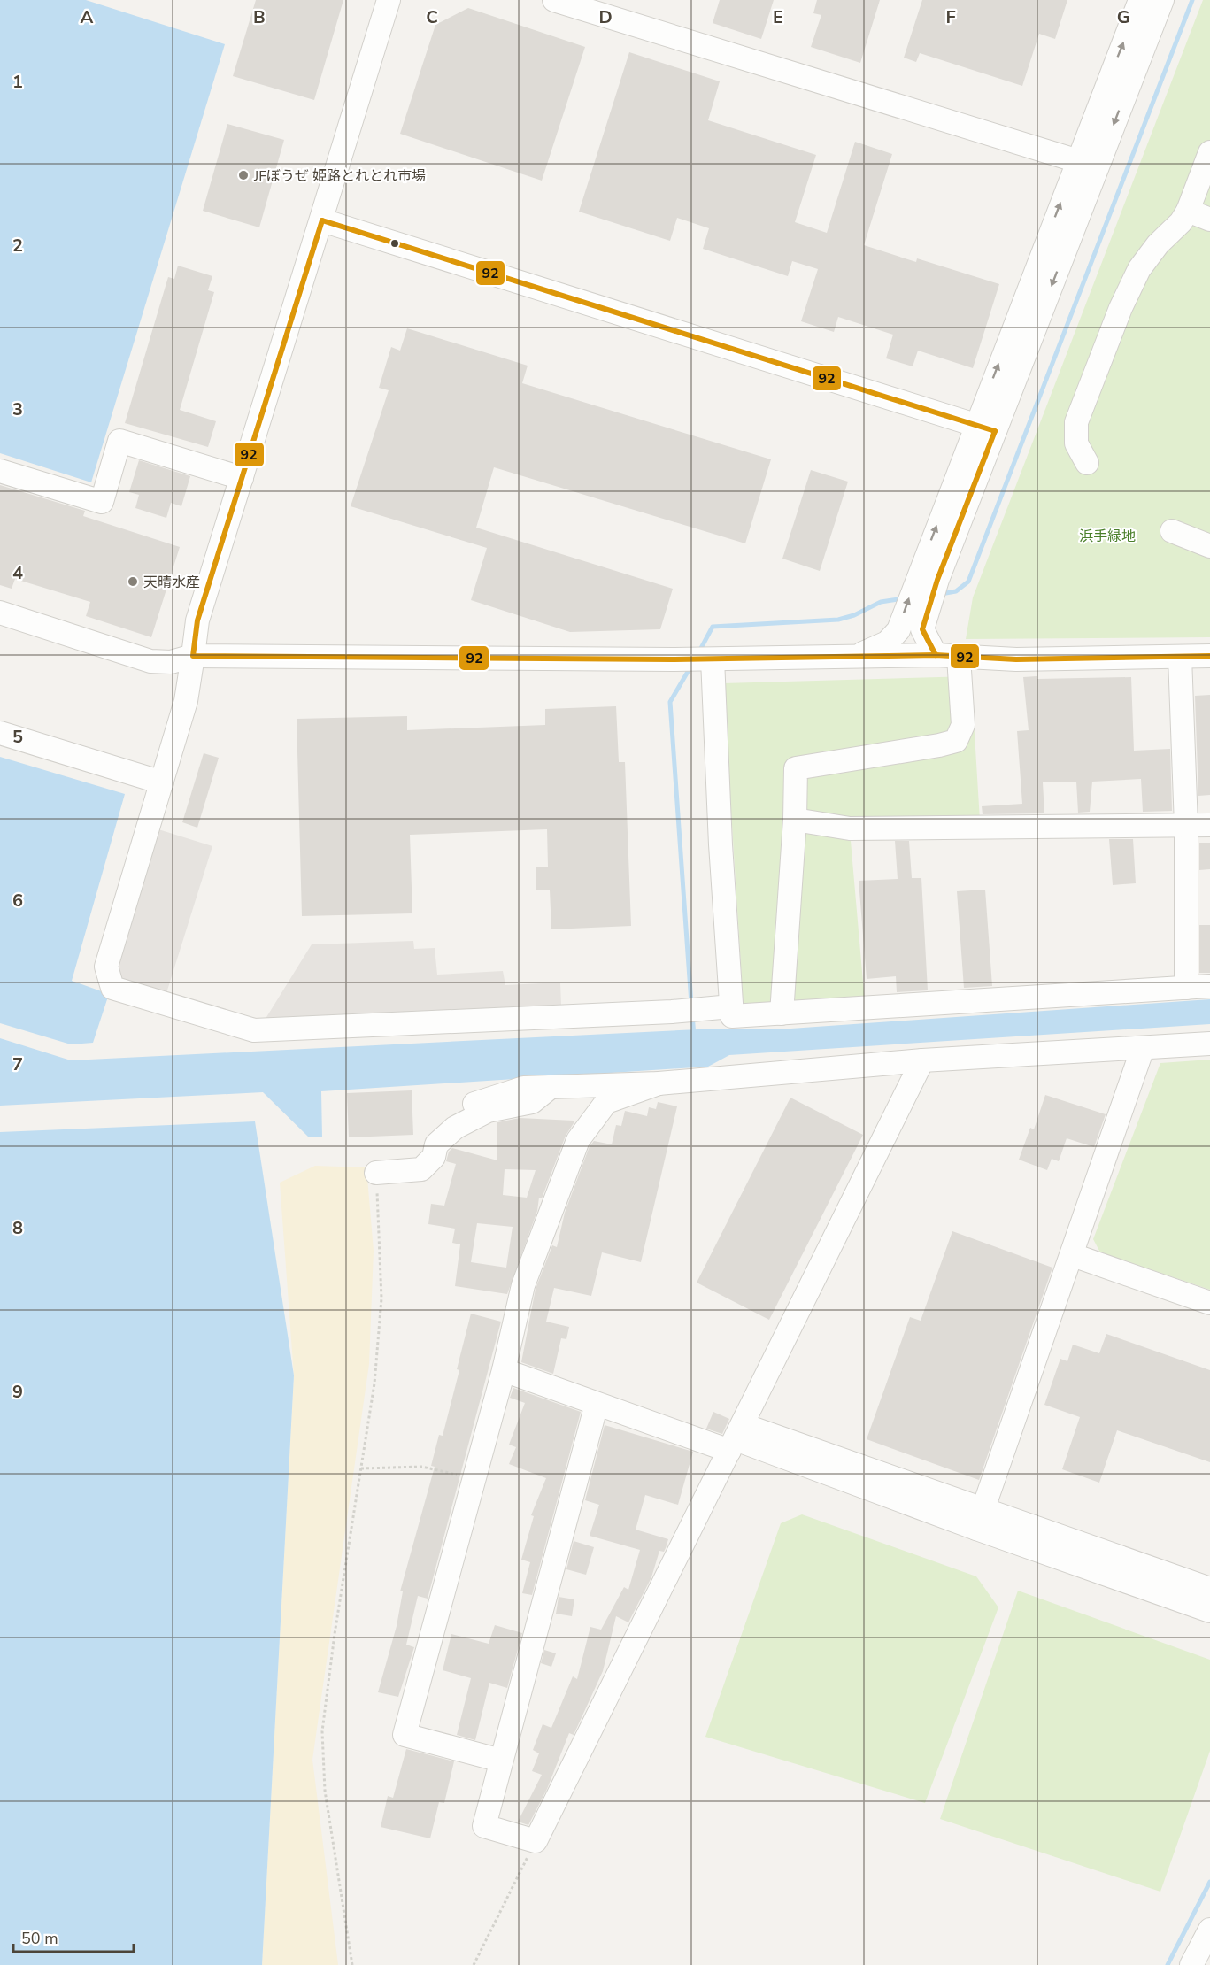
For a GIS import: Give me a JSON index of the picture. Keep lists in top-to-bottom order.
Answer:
{
  "parks": ["浜手緑地"],
  "places": ["JFぼうぜ 姫路とれとれ市場", "天晴水産"],
  "lines": ["transit line 92"],
  "scale_bar": "50 m",
  "grid": {
    "columns": [
      "A",
      "B",
      "C",
      "D",
      "E",
      "F",
      "G"
    ],
    "rows": [
      "1",
      "2",
      "3",
      "4",
      "5",
      "6",
      "7",
      "8",
      "9"
    ]
  }
}
